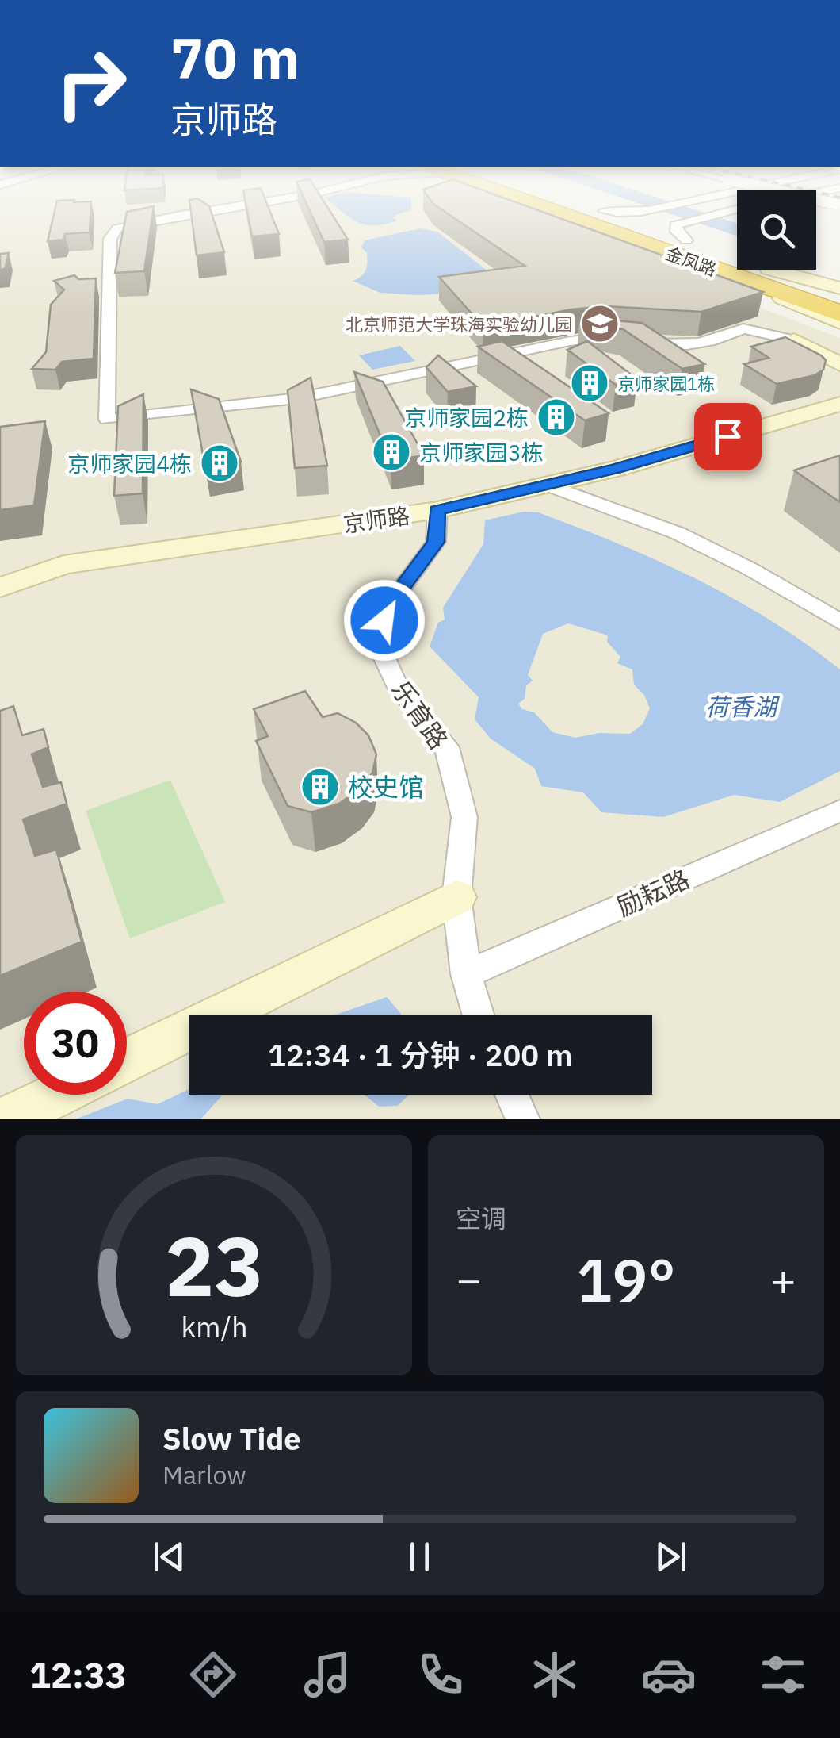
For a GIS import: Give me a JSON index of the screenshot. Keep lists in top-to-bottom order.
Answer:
{
  "streets": {
    "highway": ["金凤路"],
    "street": ["京师路", "乐育路", "励耘路"]
  },
  "crossings": [
    ["京师路", "乐育路"],
    ["乐育路", "励耘路"]
  ],
  "water": ["荷香湖"],
  "places": {
    "school or university": ["北京师范大学珠海实验幼儿园"],
    "building": [
      "京师家园1栋",
      "京师家园2栋",
      "京师家园3栋",
      "京师家园4栋",
      "校史馆"
    ]
  },
  "page": {
    "turn": ["70 m", "京师路"],
    "limit": "30",
    "trip": "12:34 · 1 分钟 · 200 m",
    "tile": "空调",
    "heat": ["−", "19°", "+"],
    "song": ["Slow Tide", "Marlow"],
    "tabs": "12:33",
    "gauge": ["23", "km/h"]
  }
}
